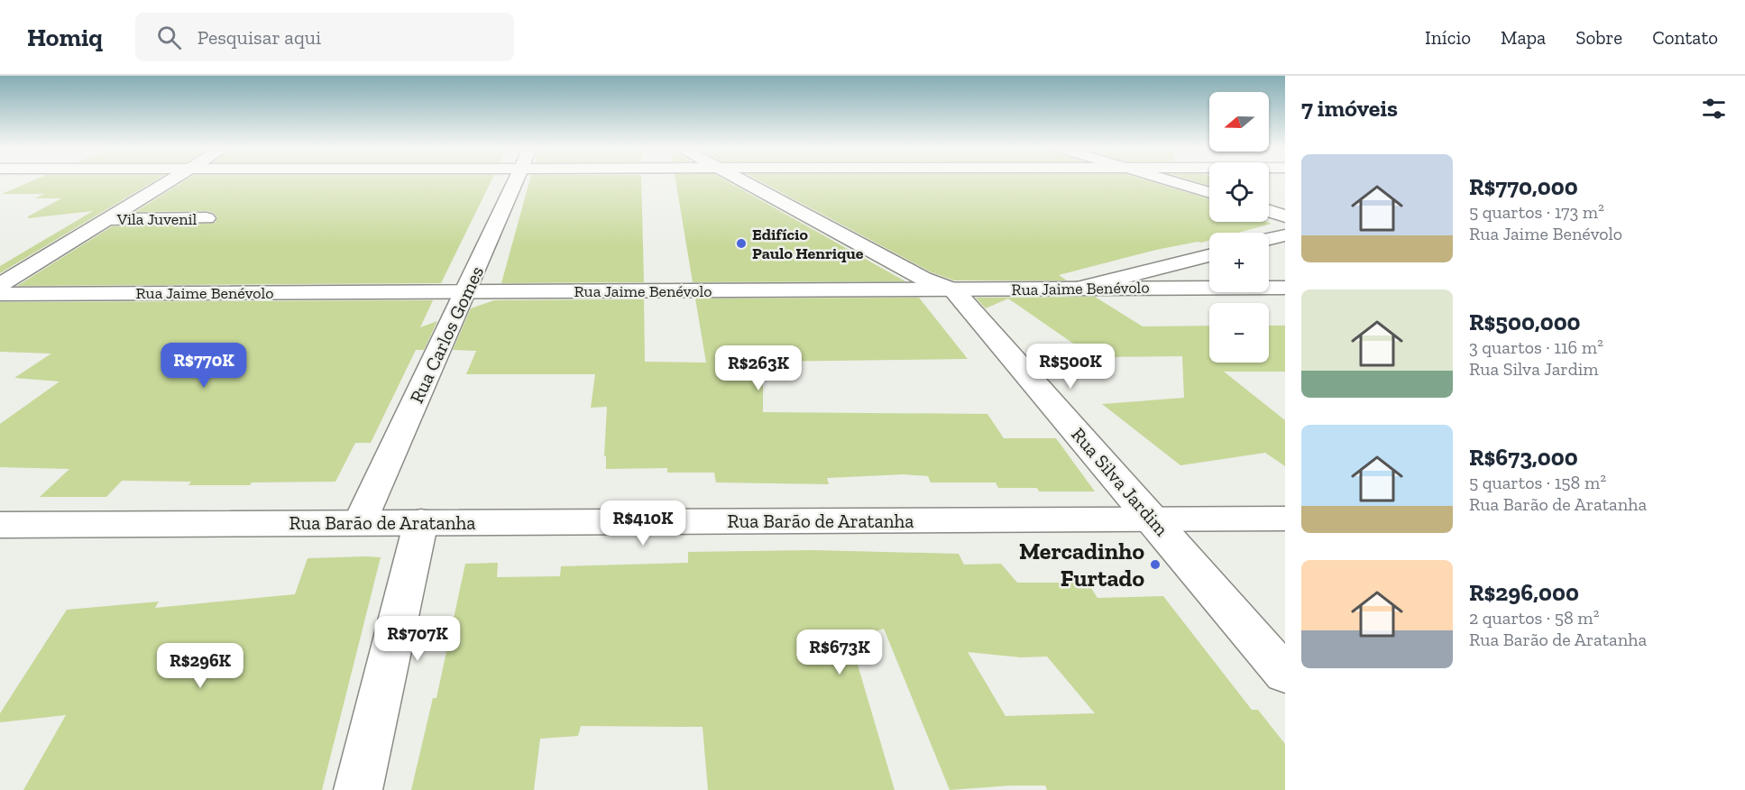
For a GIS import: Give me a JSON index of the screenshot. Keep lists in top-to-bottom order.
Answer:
{
  "streets": {
    "street": [
      "Vila Juvenil",
      "Rua Jaime Benévolo",
      "Rua Carlos Gomes",
      "Rua Silva Jardim",
      "Rua Barão de Aratanha"
    ]
  },
  "crossings": [
    ["Rua Jaime Benévolo", "Rua Carlos Gomes"],
    ["Rua Jaime Benévolo", "Rua Silva Jardim"],
    ["Rua Carlos Gomes", "Rua Barão de Aratanha"],
    ["Rua Silva Jardim", "Rua Barão de Aratanha"]
  ],
  "places": ["Edifício Paulo Henrique", "Mercadinho Furtado"],
  "north": "left",
  "page": {
    "header": "Homiq",
    "search": "Pesquisar aqui",
    "nav": [
      "Início",
      "Mapa",
      "Sobre",
      "Contato"
    ],
    "heading": "7 imóveis",
    "map_buttons": ["+", "−"],
    "list": [
      {
        "name": "R$770,000",
        "note": "5 quartos · 173 m² · Rua Jaime Benévolo"
      },
      {
        "name": "R$500,000",
        "note": "3 quartos · 116 m² · Rua Silva Jardim"
      },
      {
        "name": "R$673,000",
        "note": "5 quartos · 158 m² · Rua Barão de Aratanha"
      },
      {
        "name": "R$296,000",
        "note": "2 quartos · 58 m² · Rua Barão de Aratanha"
      }
    ],
    "price": [
      "R$770K",
      "R$500K",
      "R$263K",
      "R$410K",
      "R$707K",
      "R$673K",
      "R$296K"
    ]
  }
}
